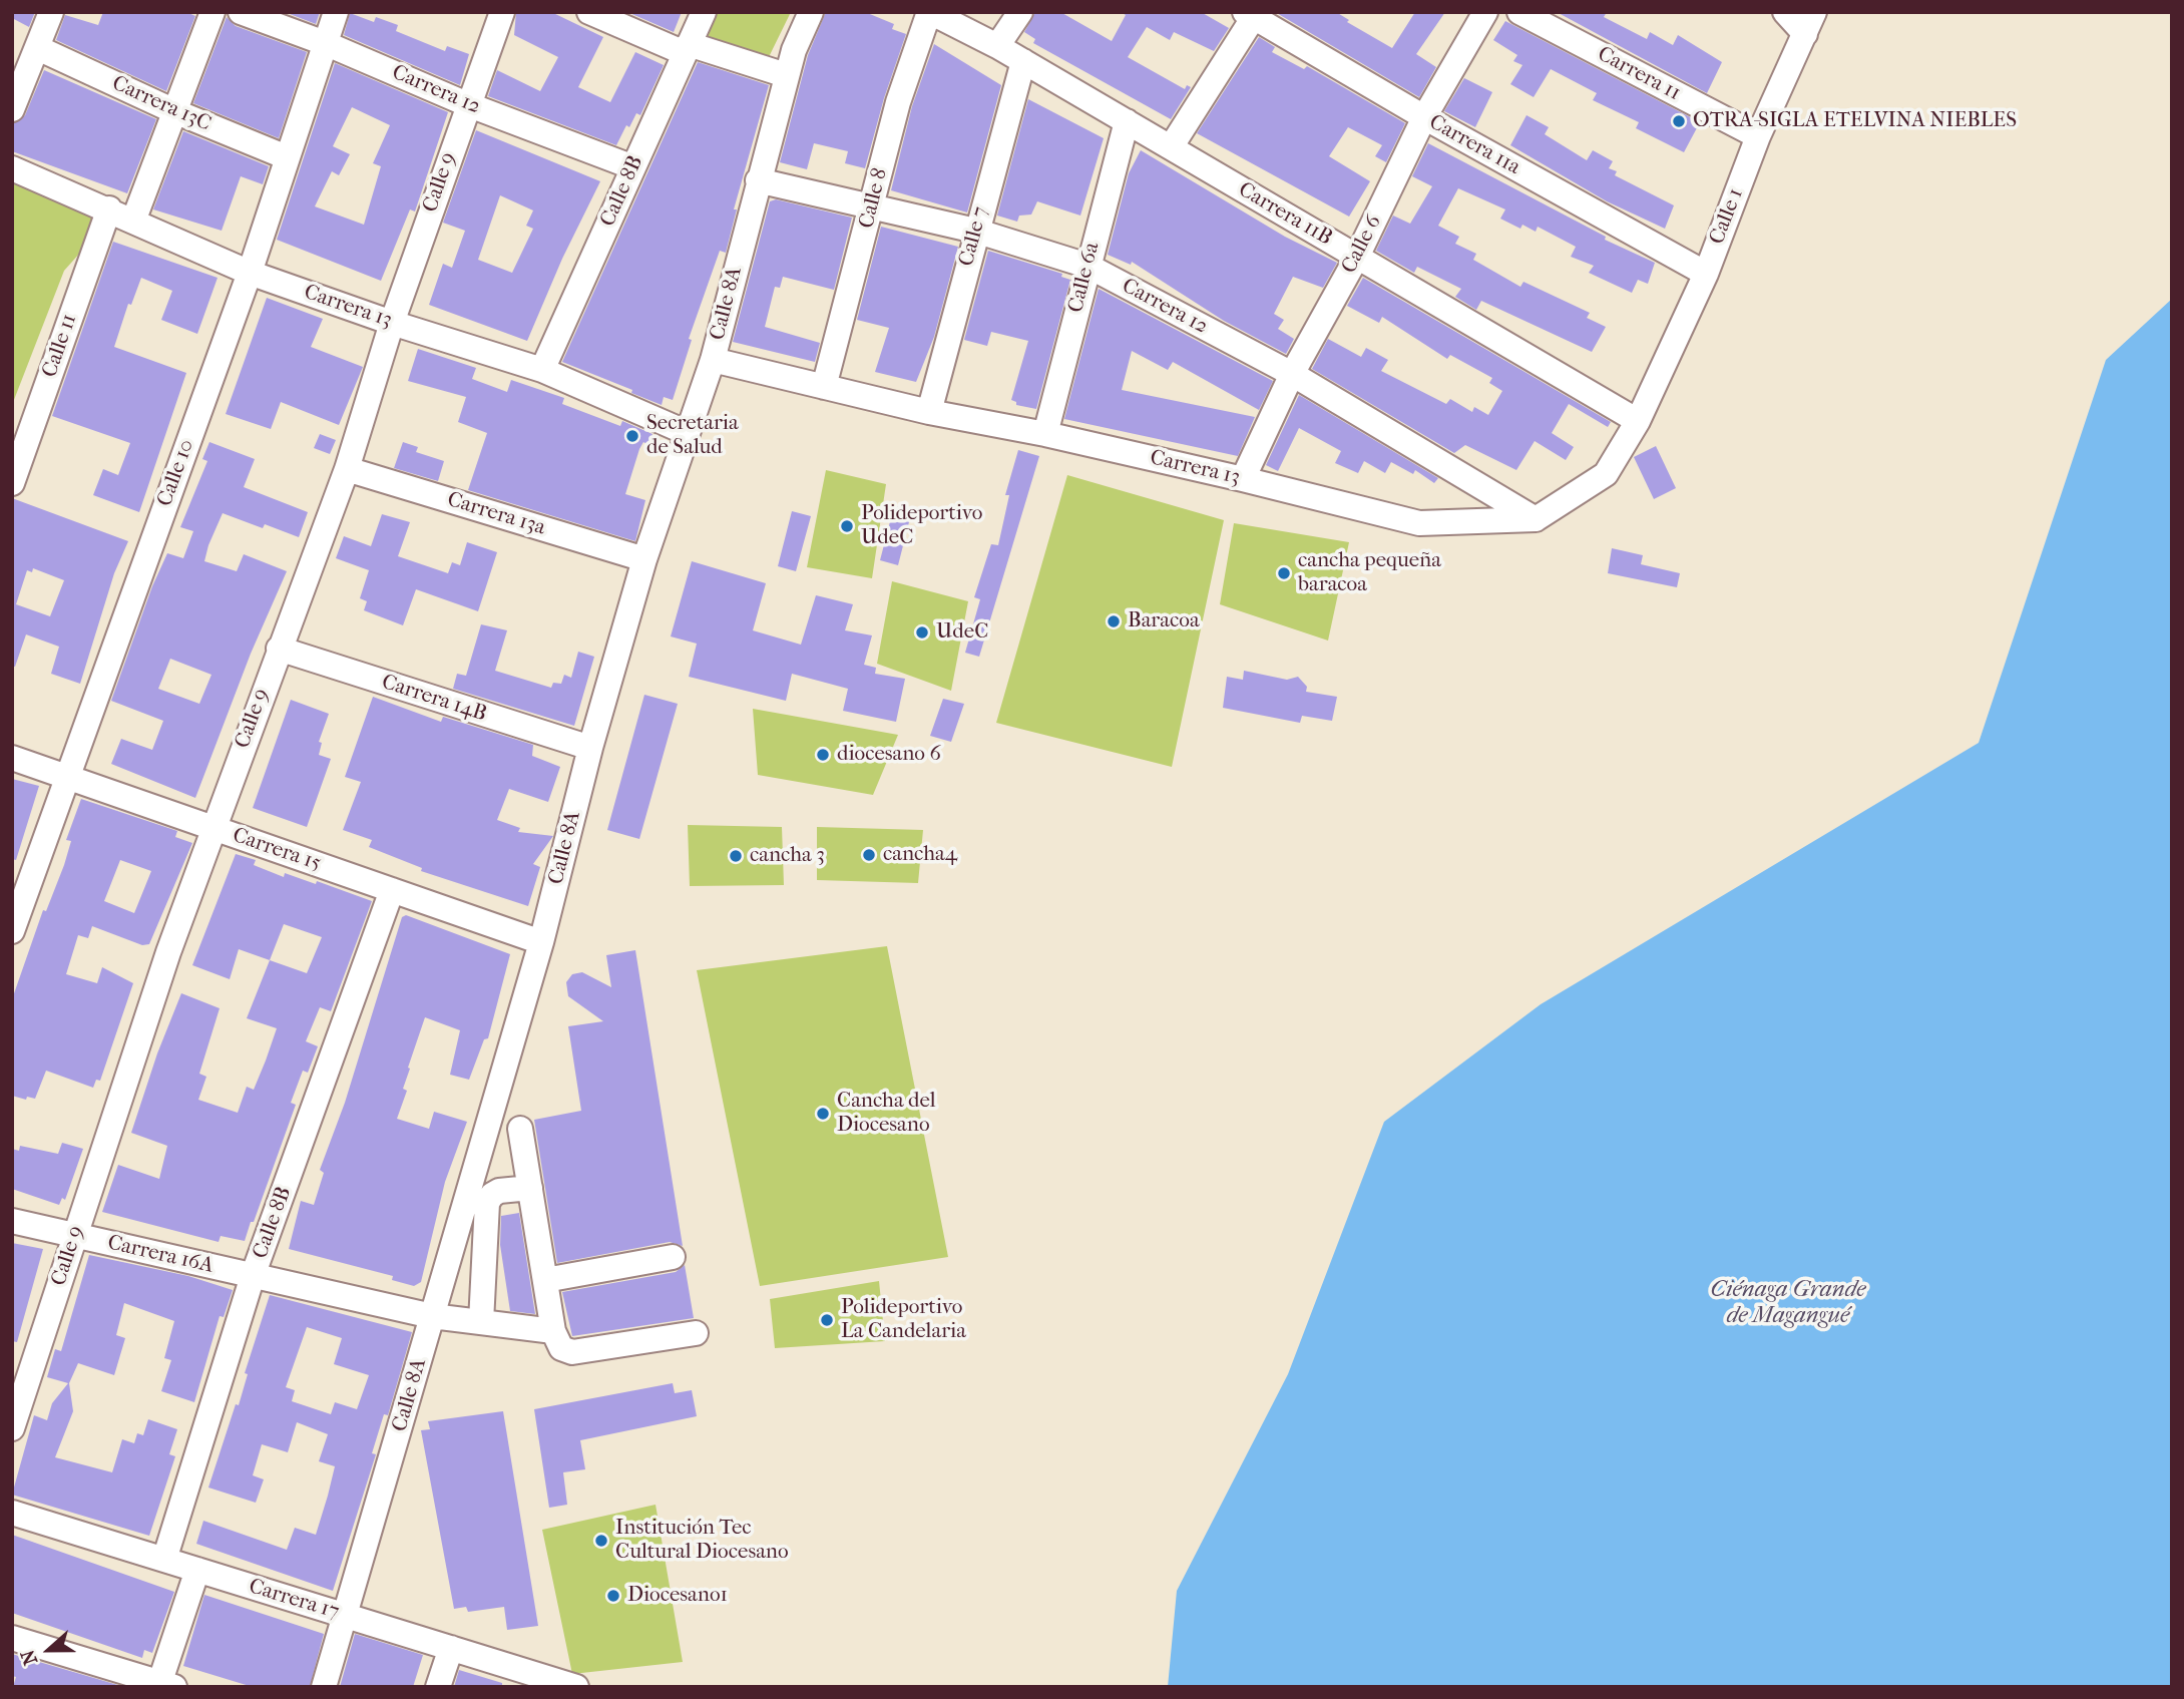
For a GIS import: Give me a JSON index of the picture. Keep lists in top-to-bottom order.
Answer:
{
  "streets": {
    "street": [
      "Carrera 11",
      "Carrera 12",
      "Carrera 13C",
      "Carrera 11a",
      "Calle 9",
      "Calle 8B",
      "Calle 8",
      "Carrera 11B",
      "Calle 1",
      "Calle 7",
      "Calle 6",
      "Calle 6a",
      "Calle 8A",
      "Carrera 13",
      "Calle 11",
      "Calle 10",
      "Carrera 13a",
      "Carrera 14B",
      "Carrera 15",
      "Carrera 16A",
      "Carrera 17"
    ]
  },
  "crossings": [
    ["Carrera 11", "Calle 1"],
    ["Carrera 12", "Calle 9"],
    ["Carrera 12", "Calle 8B"],
    ["Carrera 12", "Calle 8"],
    ["Carrera 12", "Calle 7"],
    ["Carrera 12", "Calle 6"],
    ["Carrera 12", "Calle 6a"],
    ["Carrera 12", "Calle 8A"],
    ["Carrera 12", "Carrera 13"],
    ["Carrera 12", "Calle 10"],
    ["Carrera 13C", "Calle 10"],
    ["Carrera 11a", "Calle 1"],
    ["Carrera 11a", "Calle 6"],
    ["Calle 9", "Carrera 13"],
    ["Calle 9", "Carrera 13a"],
    ["Calle 9", "Carrera 14B"],
    ["Calle 9", "Carrera 15"],
    ["Calle 9", "Carrera 16A"],
    ["Calle 8B", "Carrera 13"],
    ["Calle 8B", "Carrera 15"],
    ["Calle 8B", "Carrera 16A"],
    ["Calle 8B", "Carrera 17"],
    ["Calle 8", "Carrera 11B"],
    ["Calle 8", "Carrera 13"],
    ["Carrera 11B", "Calle 1"],
    ["Carrera 11B", "Calle 7"],
    ["Carrera 11B", "Calle 6"],
    ["Carrera 11B", "Calle 6a"],
    ["Calle 7", "Carrera 13"],
    ["Calle 6", "Carrera 13"],
    ["Calle 6a", "Carrera 13"],
    ["Calle 8A", "Carrera 13"],
    ["Calle 8A", "Carrera 13a"],
    ["Calle 8A", "Carrera 14B"],
    ["Calle 8A", "Carrera 15"],
    ["Calle 8A", "Carrera 16A"],
    ["Calle 8A", "Carrera 17"],
    ["Carrera 13", "Calle 11"],
    ["Carrera 13", "Calle 10"],
    ["Calle 10", "Carrera 15"]
  ],
  "water": ["Ciénaga Grande de Magangué"],
  "places": [
    "OTRA-SIGLA ETELVINA NIEBLES",
    "Secretaria de Salud",
    "Polideportivo UdeC",
    "cancha pequeña baracoa",
    "Baracoa",
    "UdeC",
    "diocesano 6",
    "cancha4",
    "cancha 3",
    "Cancha del Diocesano",
    "Polideportivo La Candelaria",
    "Institución Tec Cultural Diocesano",
    "Diocesano1"
  ],
  "north": "left"
}
